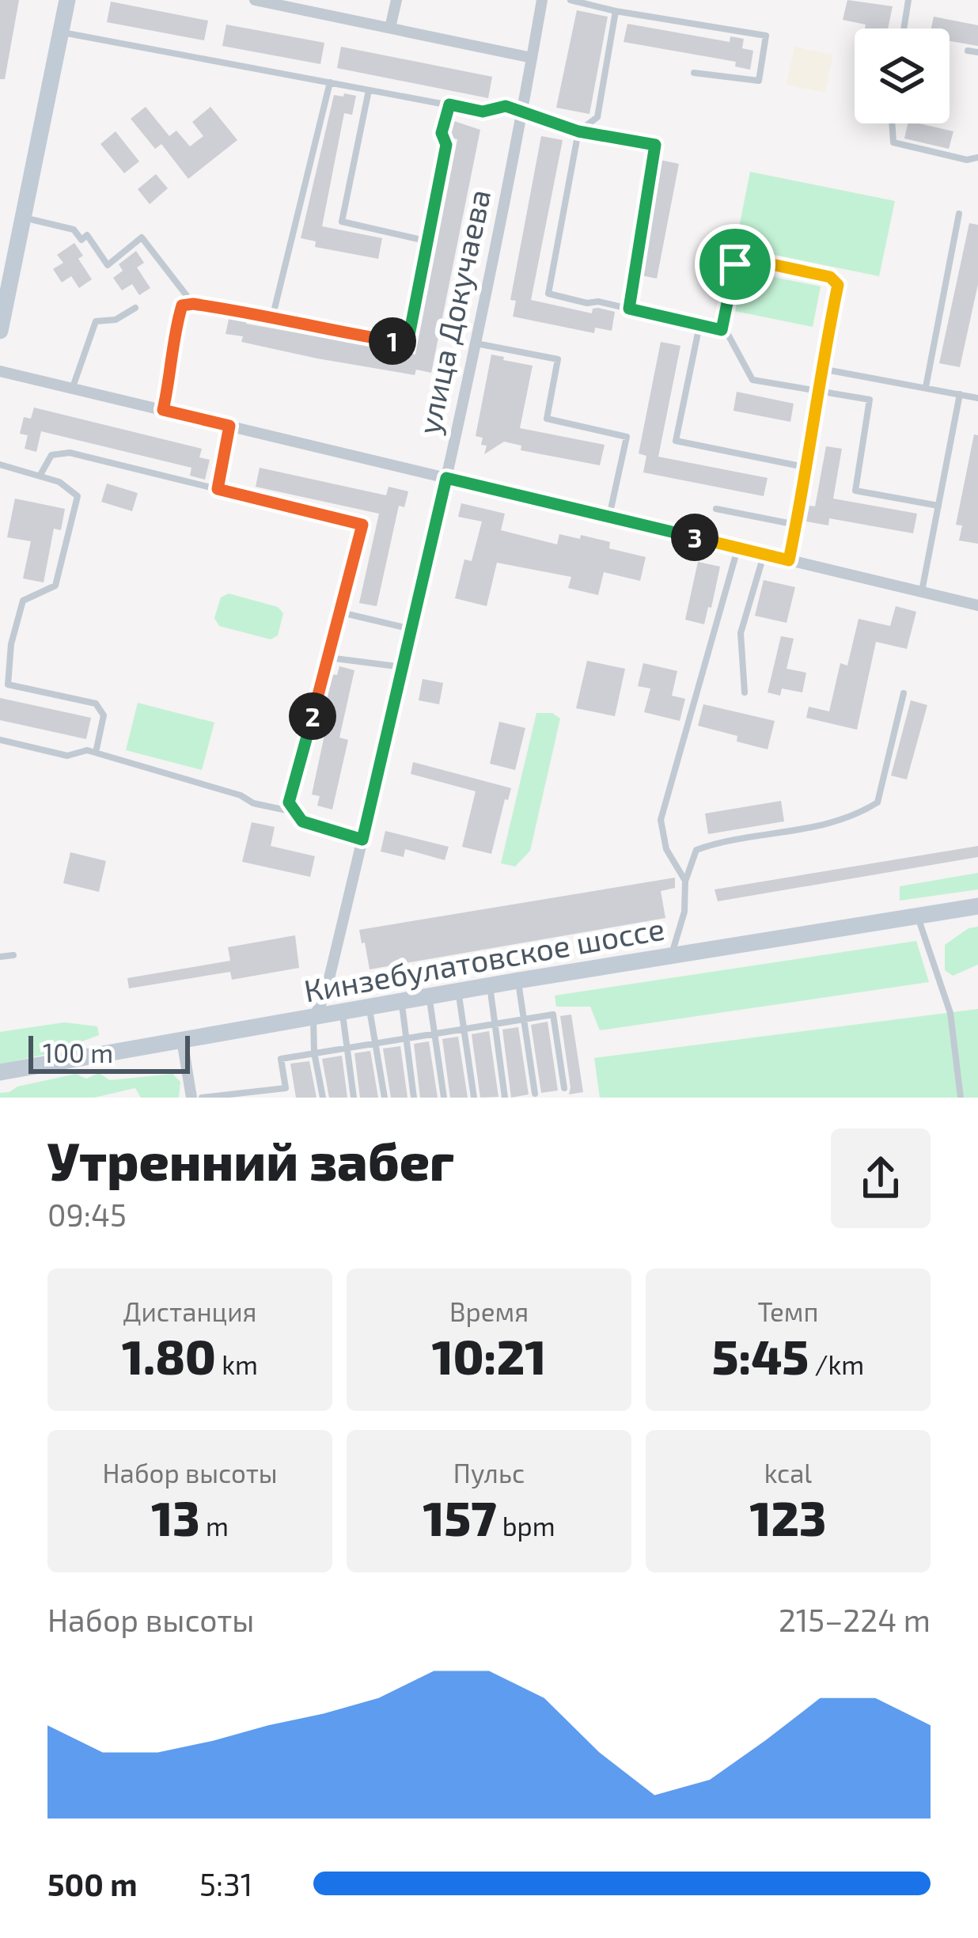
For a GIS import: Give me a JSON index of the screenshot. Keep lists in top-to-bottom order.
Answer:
{
  "streets": {
    "main road": ["Кинзебулатовское шоссе"],
    "street": ["улица Докучаева"]
  },
  "crossings": [
    ["улица Докучаева", "Кинзебулатовское шоссе"]
  ],
  "scale_bar": "100 m",
  "page": {
    "pins": ["1", "3", "2"],
    "scale": "100 m",
    "heading": ["Утренний забег", "09:45"],
    "stats": [
      ["Дистанция", "1.80 km"],
      ["Время", "10:21"],
      ["Темп", "5:45 /km"],
      ["Набор высоты", "13 m"],
      ["Пульс", "157 bpm"],
      ["kcal", "123"]
    ],
    "chart": ["Набор высоты", "215–224 m"],
    "list": [
      {
        "name": "500 m",
        "note": "5:31"
      }
    ]
  }
}
